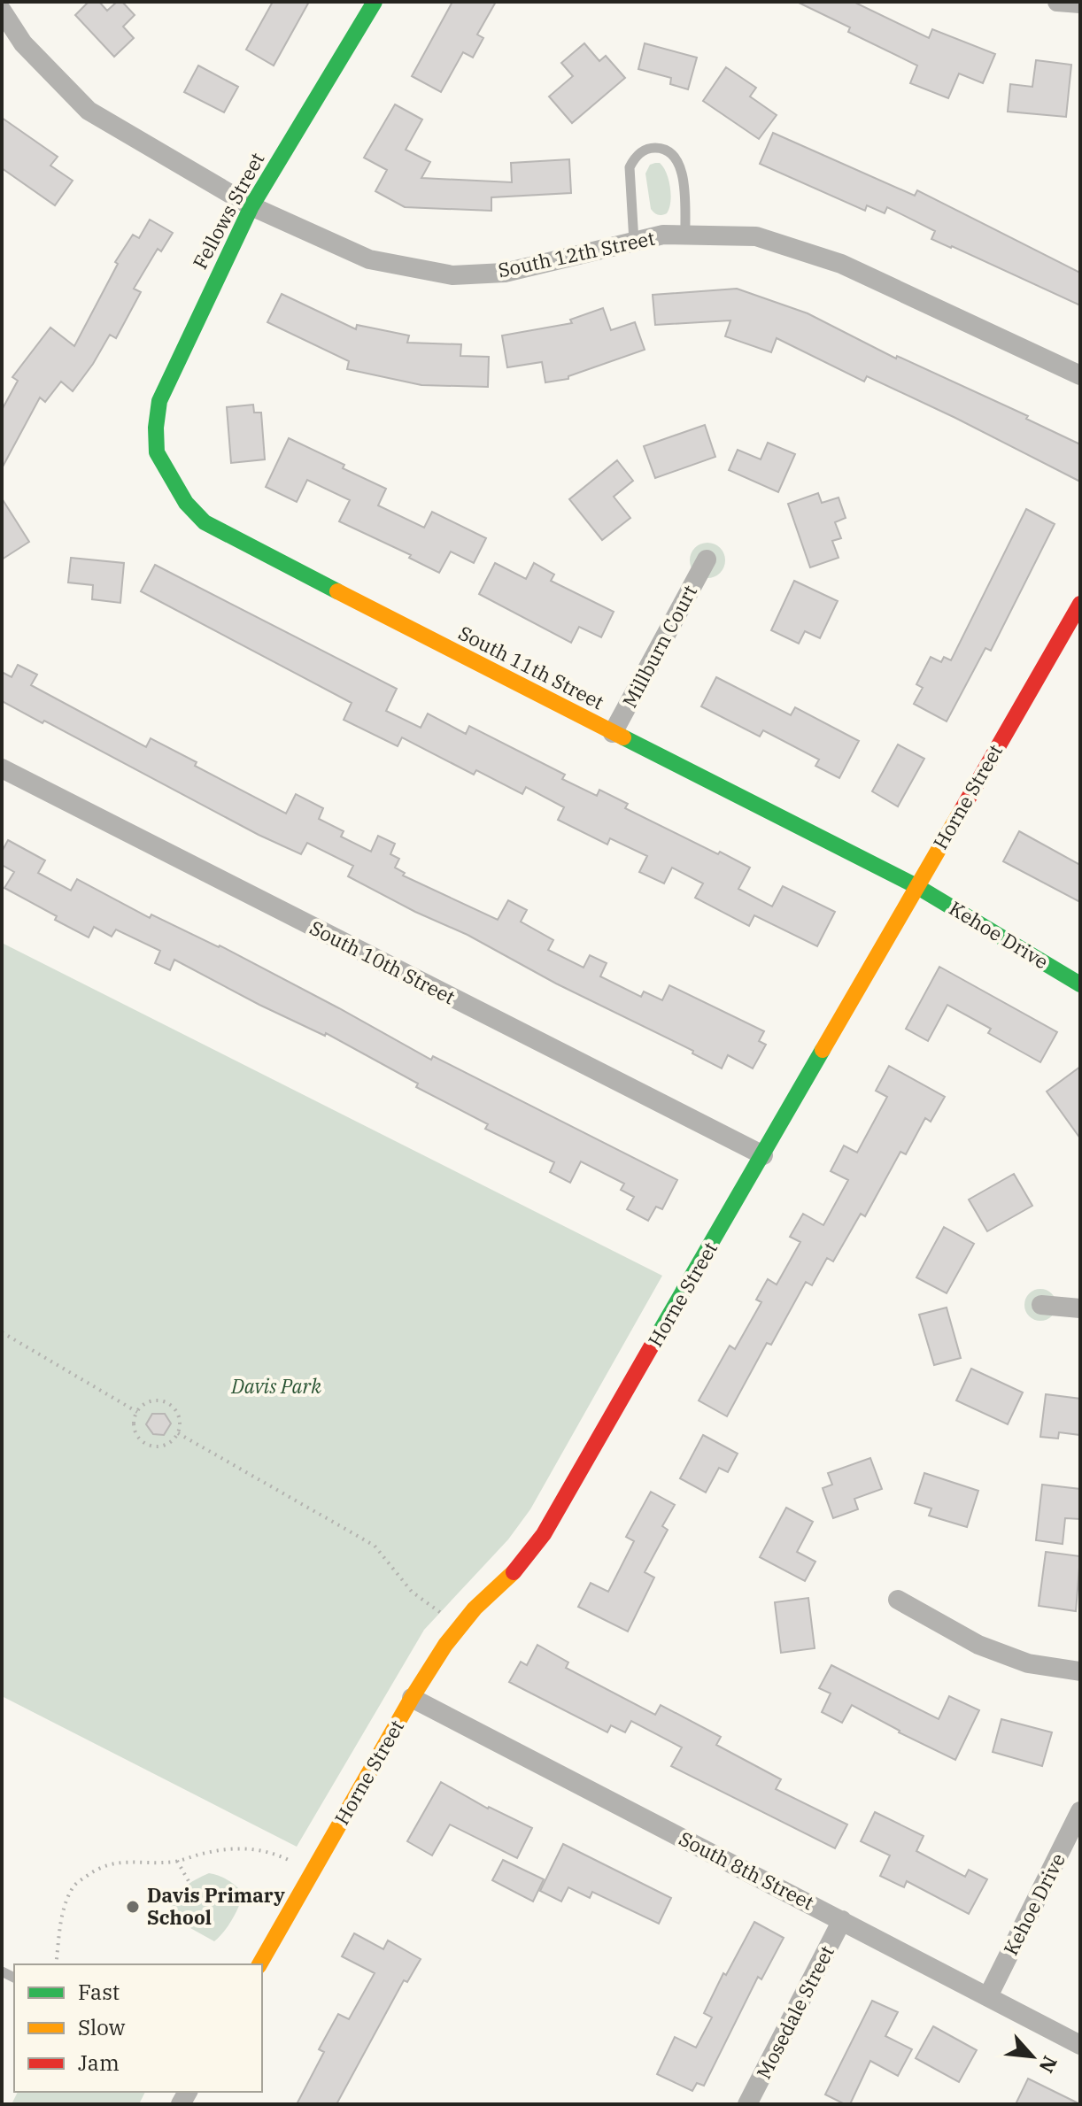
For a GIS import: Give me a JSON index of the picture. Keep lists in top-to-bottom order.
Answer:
{
  "streets": {
    "street": [
      "Fellows Street",
      "South 12th Street",
      "Millburn Court",
      "South 11th Street",
      "Horne Street",
      "Kehoe Drive",
      "South 10th Street",
      "South 8th Street",
      "Mosedale Street"
    ]
  },
  "crossings": [
    ["Fellows Street", "South 12th Street"],
    ["Fellows Street", "South 11th Street"],
    ["Millburn Court", "South 11th Street"],
    ["South 11th Street", "Horne Street"],
    ["South 11th Street", "Kehoe Drive"],
    ["Horne Street", "Kehoe Drive"],
    ["Horne Street", "South 10th Street"],
    ["Horne Street", "South 8th Street"],
    ["Kehoe Drive", "South 8th Street"],
    ["South 8th Street", "Mosedale Street"]
  ],
  "parks": ["Davis Park"],
  "places": ["Davis Primary School"],
  "legend": ["Fast", "Slow", "Jam"],
  "north": "bottom right"
}
